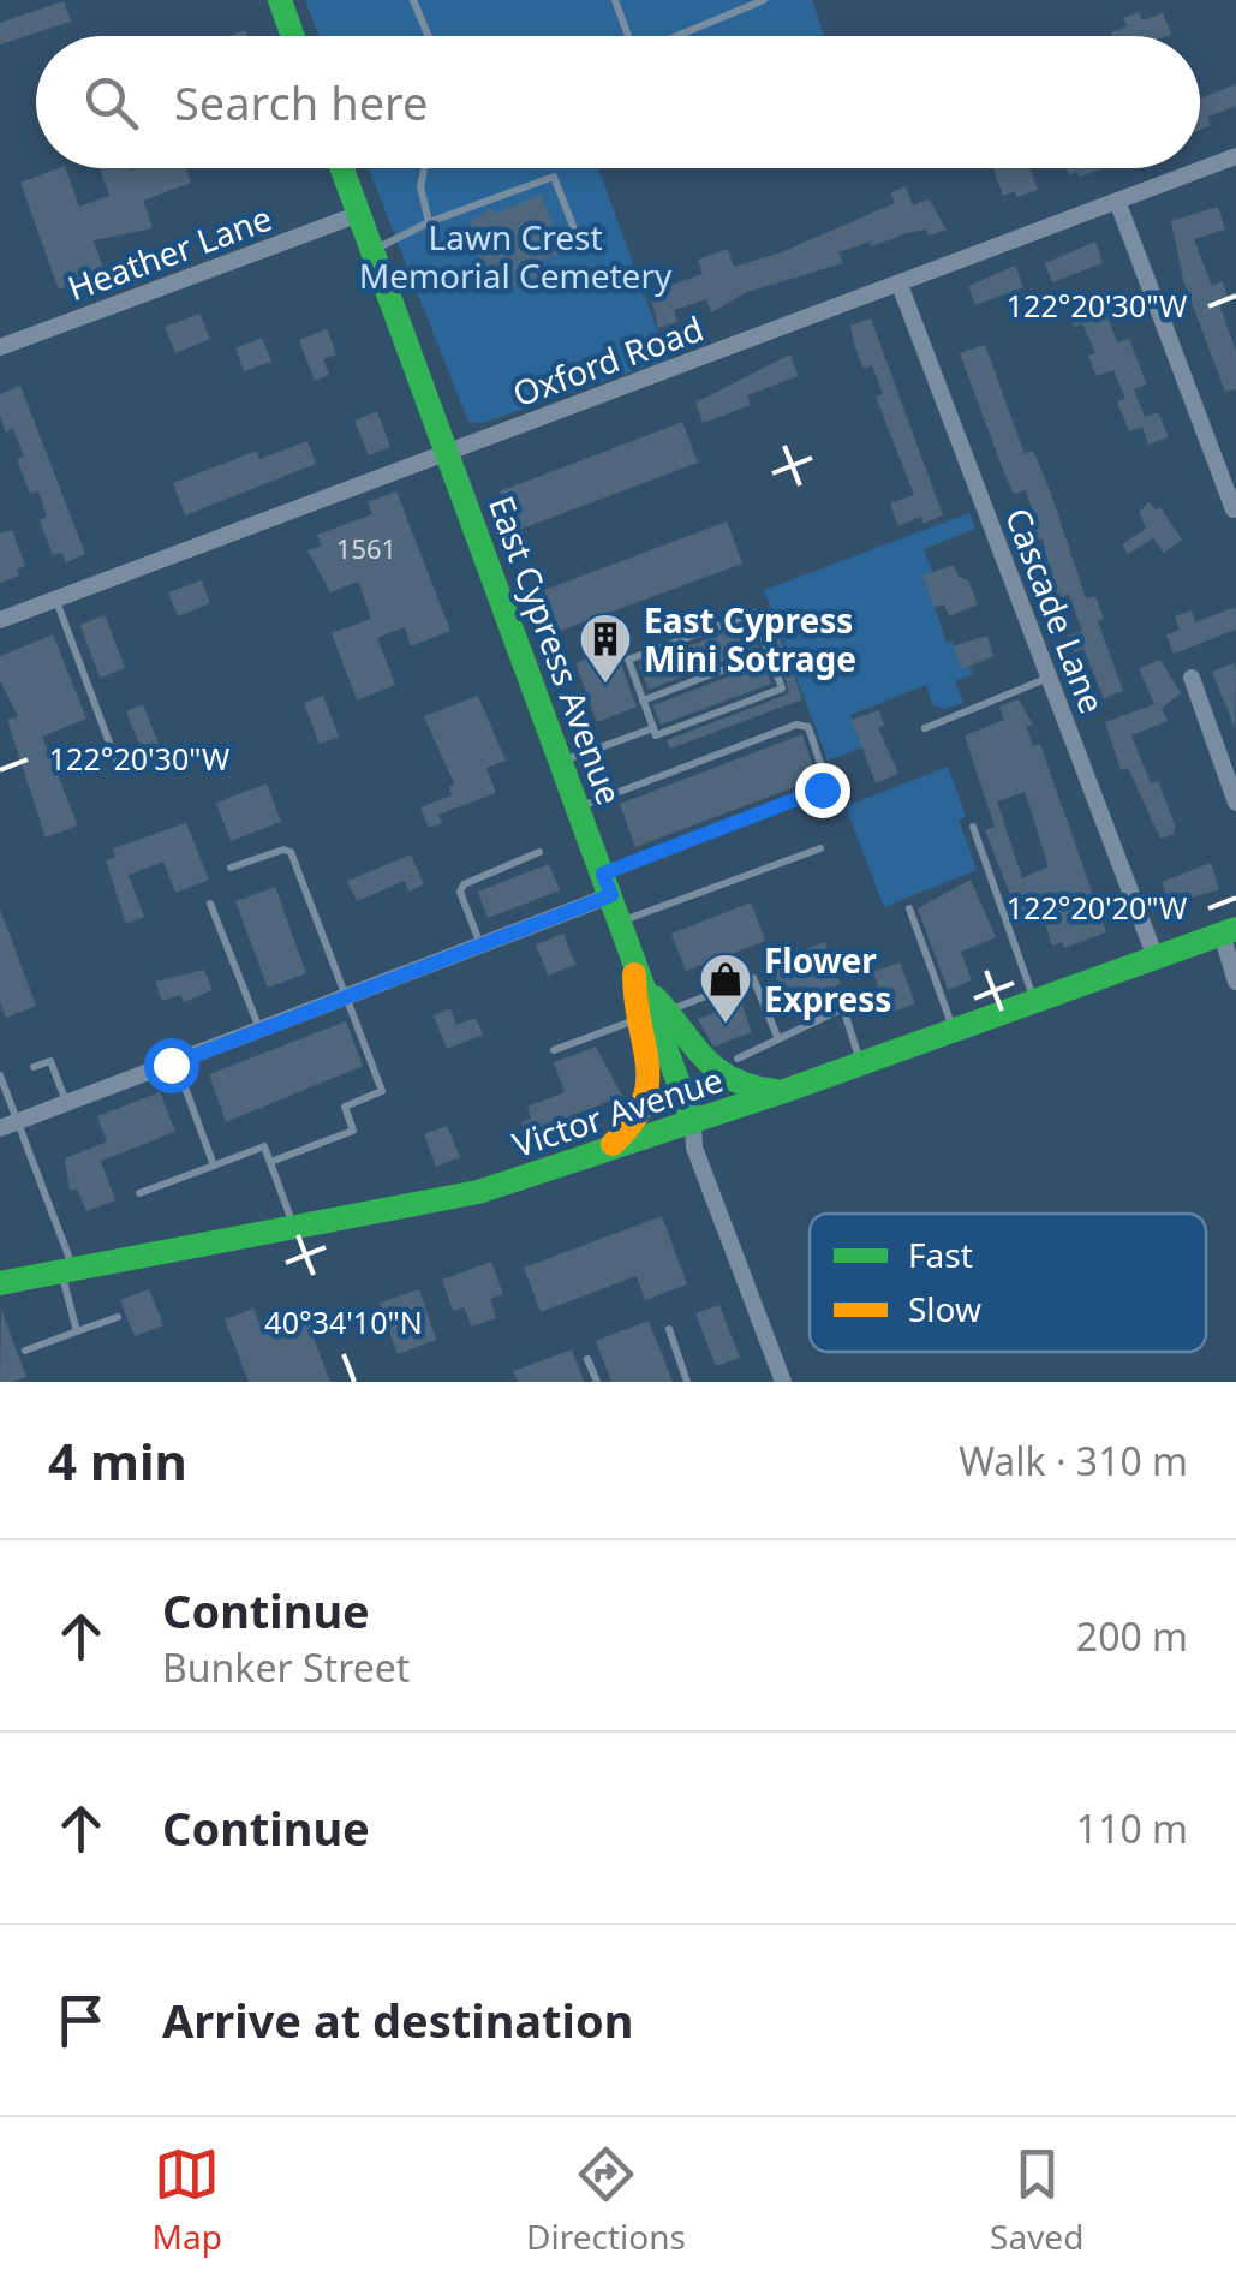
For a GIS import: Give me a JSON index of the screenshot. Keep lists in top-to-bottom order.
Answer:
{
  "streets": {
    "main road": ["East Cypress Avenue", "Victor Avenue"],
    "street": ["Heather Lane", "Oxford Road", "Cascade Lane"]
  },
  "crossings": [
    ["Heather Lane", "East Cypress Avenue"],
    ["Oxford Road", "Cascade Lane"],
    ["Oxford Road", "East Cypress Avenue"],
    ["Cascade Lane", "Victor Avenue"],
    ["East Cypress Avenue", "Victor Avenue"]
  ],
  "parks": ["Lawn Crest Memorial Cemetery"],
  "places": {
    "building": ["East Cypress Mini Sotrage"],
    "shop": ["Flower Express"]
  },
  "house_numbers": ["1561"],
  "legend": ["Fast", "Slow"],
  "page": {
    "search": "Search here",
    "heading": ["4 min", "Walk · 310 m"],
    "list": [
      ["Continue", "Bunker Street", "200 m"],
      ["Continue", "110 m"],
      "Arrive at destination"
    ],
    "nav": ["Map", "Directions", "Saved"]
  },
  "coordinates": ["122°20'30\"W", "122°20'20\"W", "40°34'10\"N"]
}
